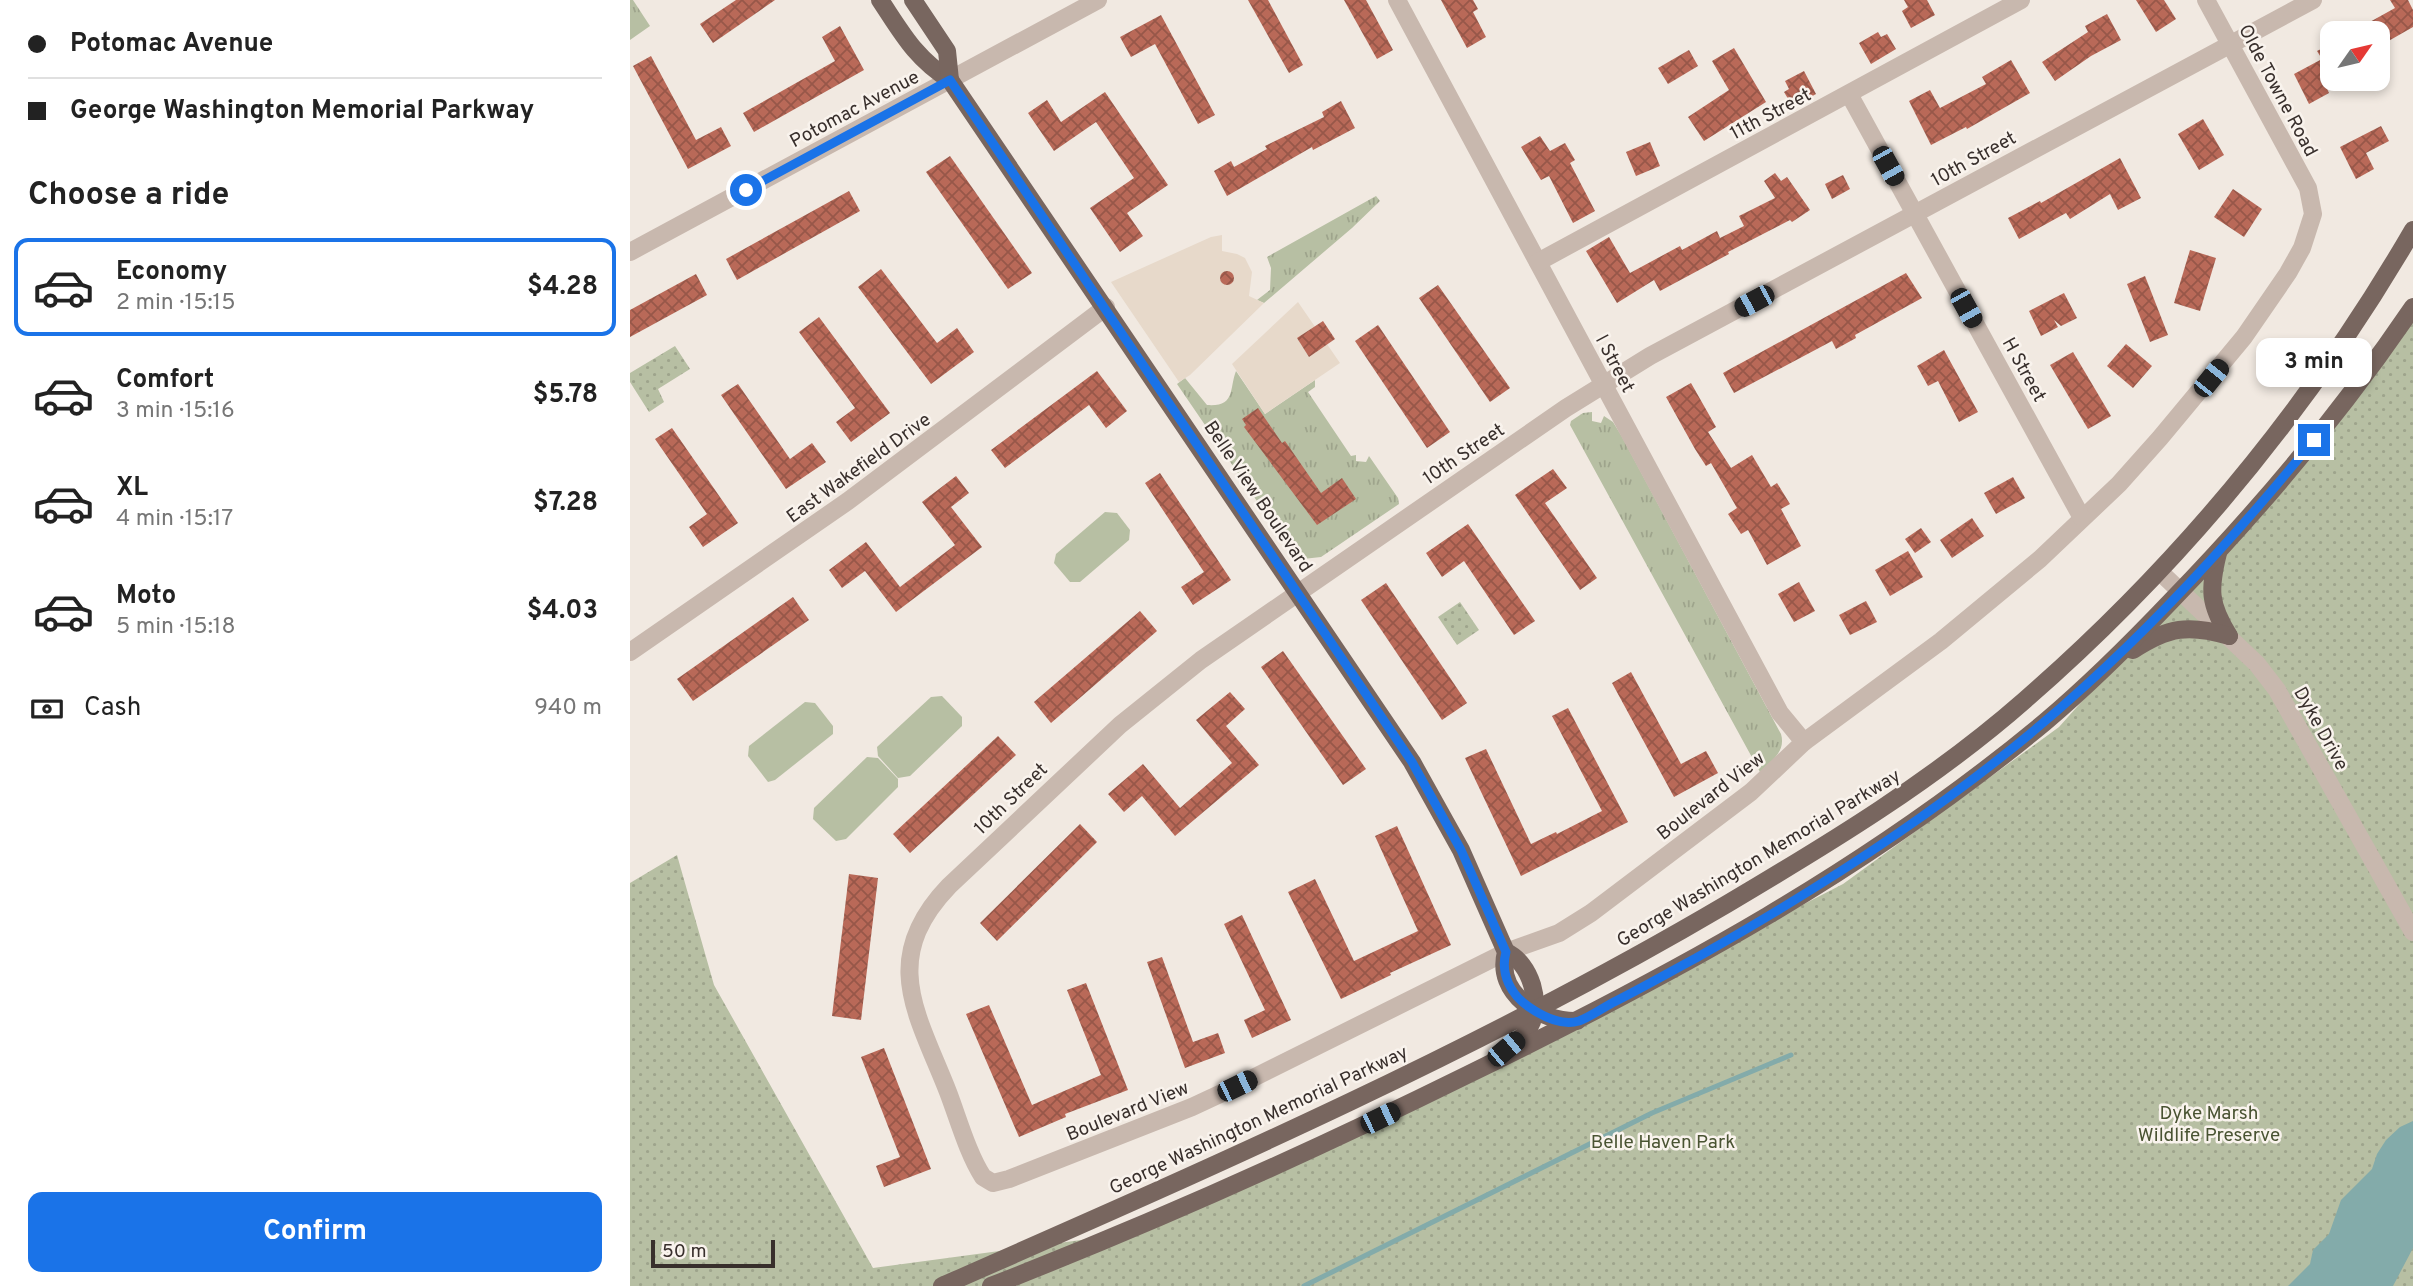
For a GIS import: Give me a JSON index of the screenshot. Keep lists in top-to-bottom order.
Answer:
{
  "streets": {
    "main road": ["Belle View Boulevard", "George Washington Memorial Parkway"],
    "street": [
      "Olde Towne Road",
      "Potomac Avenue",
      "11th Street",
      "10th Street",
      "I Street",
      "H Street",
      "East Wakefield Drive",
      "Dyke Drive",
      "Boulevard View"
    ]
  },
  "crossings": [
    ["Olde Towne Road", "10th Street"],
    ["Olde Towne Road", "Boulevard View"],
    ["Potomac Avenue", "Belle View Boulevard"],
    ["11th Street", "I Street"],
    ["11th Street", "H Street"],
    ["10th Street", "I Street"],
    ["10th Street", "H Street"],
    ["10th Street", "Belle View Boulevard"],
    ["10th Street", "Boulevard View"],
    ["I Street", "Boulevard View"],
    ["H Street", "Boulevard View"],
    ["East Wakefield Drive", "Belle View Boulevard"],
    ["Belle View Boulevard", "Boulevard View"],
    ["Belle View Boulevard", "George Washington Memorial Parkway"],
    ["Dyke Drive", "George Washington Memorial Parkway"]
  ],
  "parks": ["Dyke Marsh Wildlife Preserve", "Belle Haven Park"],
  "scale_bar": "50 m",
  "north": "top right",
  "page": {
    "banner": ["Potomac Avenue", "George Washington Memorial Parkway"],
    "heading": "Choose a ride",
    "list": [
      {
        "name": "Economy",
        "note": "2 min · 15:15",
        "value": "$4.28"
      },
      {
        "name": "Comfort",
        "note": "3 min · 15:16",
        "value": "$5.78"
      },
      {
        "name": "XL",
        "note": "4 min · 15:17",
        "value": "$7.28"
      },
      {
        "name": "Moto",
        "note": "5 min · 15:18",
        "value": "$4.03"
      }
    ],
    "bubble": "3 min",
    "pay": ["Cash", "940 m"],
    "buttons": "Confirm",
    "scale": "50 m"
  }
}
